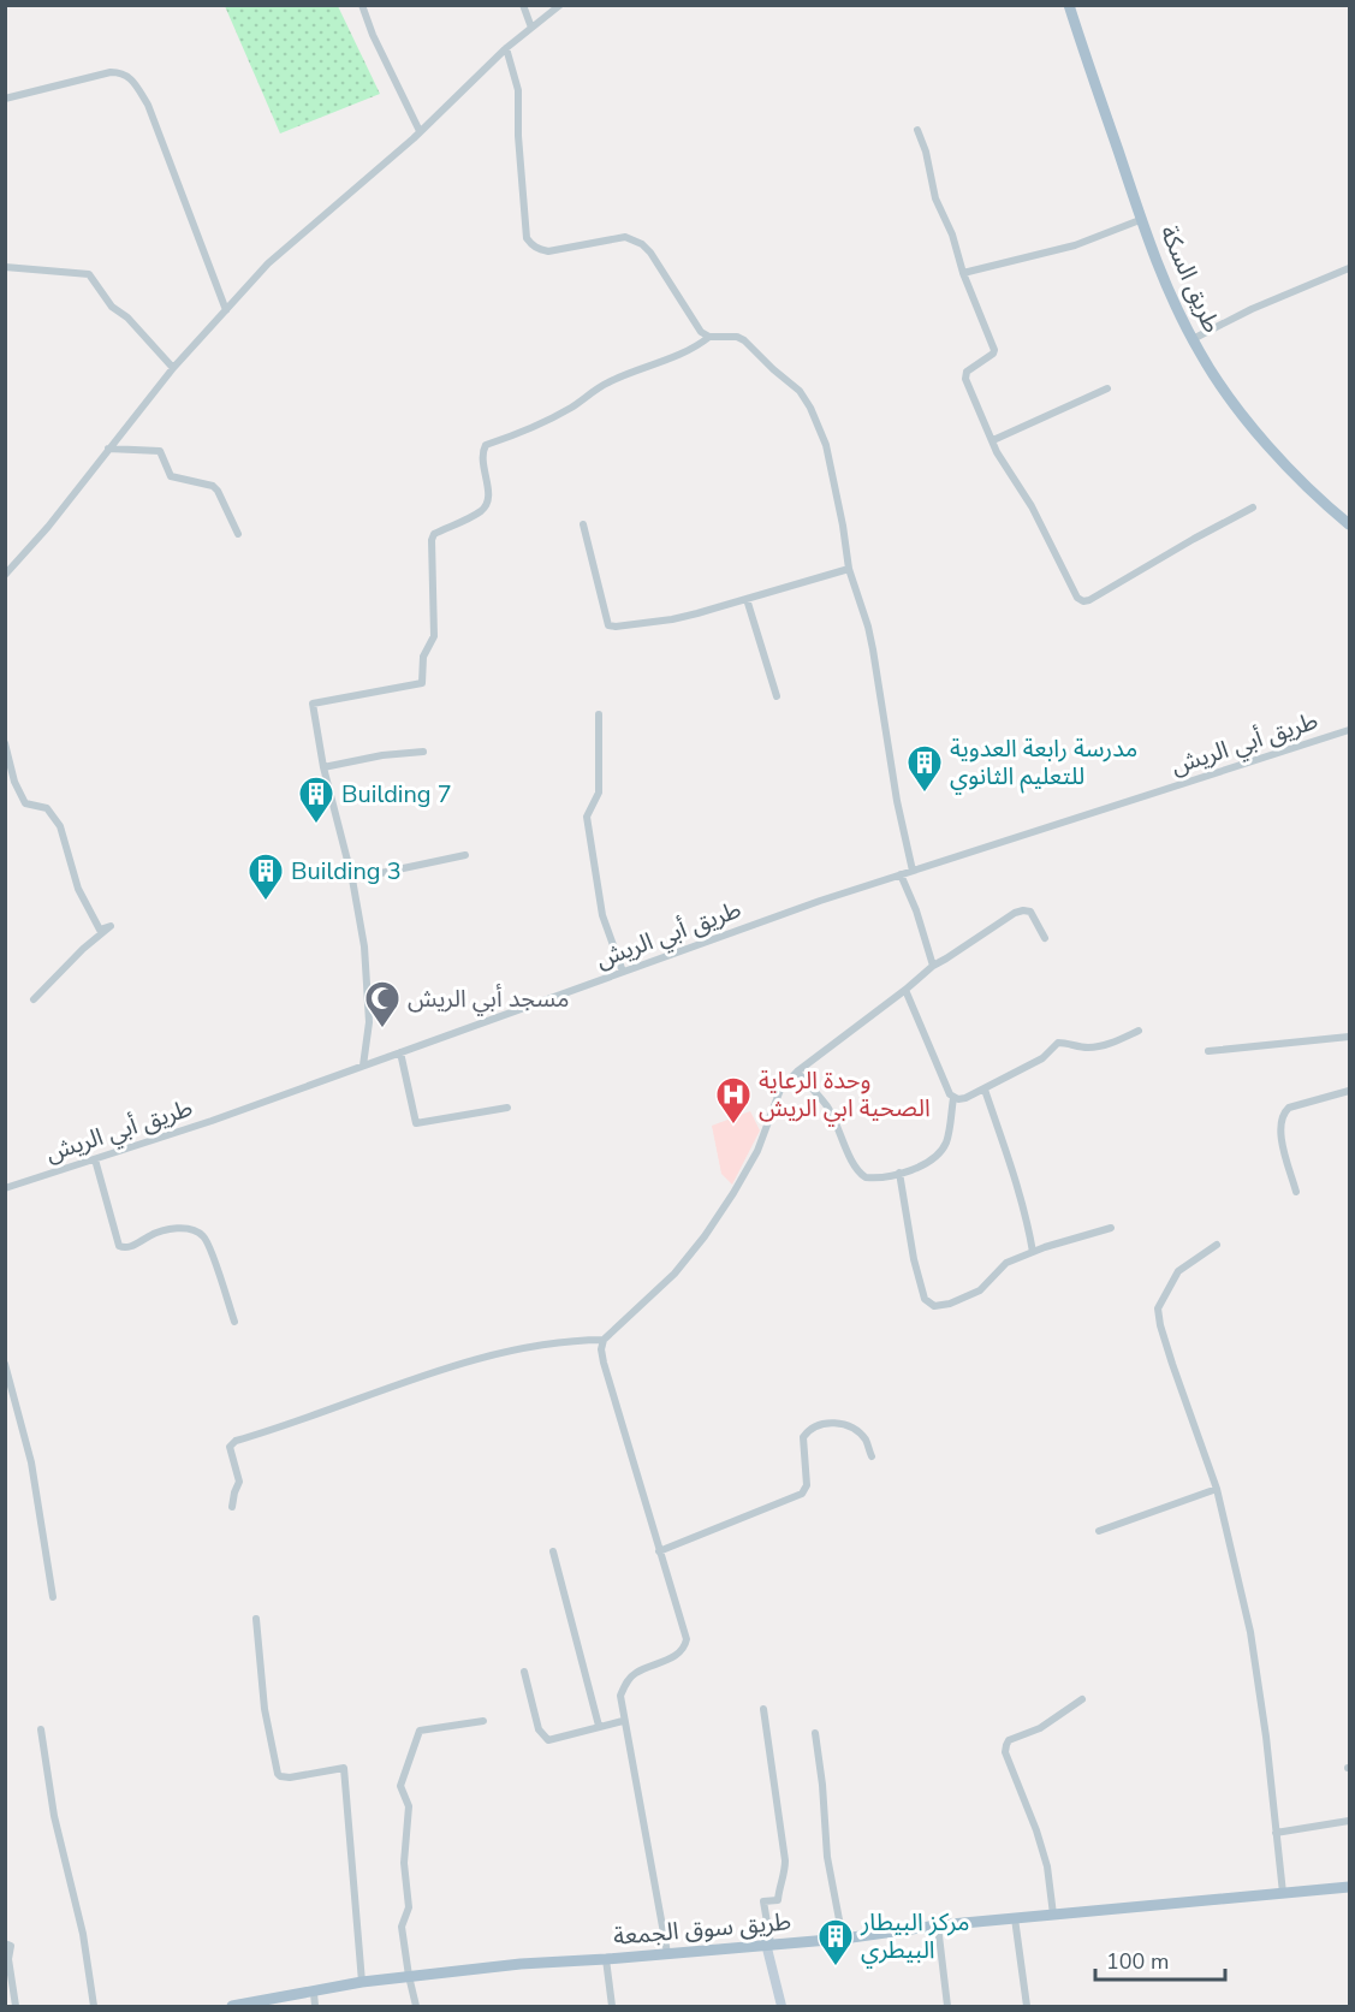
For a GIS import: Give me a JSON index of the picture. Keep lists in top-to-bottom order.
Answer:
{
  "streets": {
    "main road": ["طريق السكة", "طريق سوق الجمعة"],
    "street": ["طريق أبي الريش"]
  },
  "places": {
    "building": [
      "مدرسة رابعة العدوية للتعليم الثانوي",
      "Building 7",
      "Building 3",
      "مركز البيطار البيطري"
    ],
    "mosque": ["مسجد أبي الريش"],
    "hospital": ["وحدة الرعاية الصحية ابي الريش"]
  },
  "scale_bar": "100 m"
}
